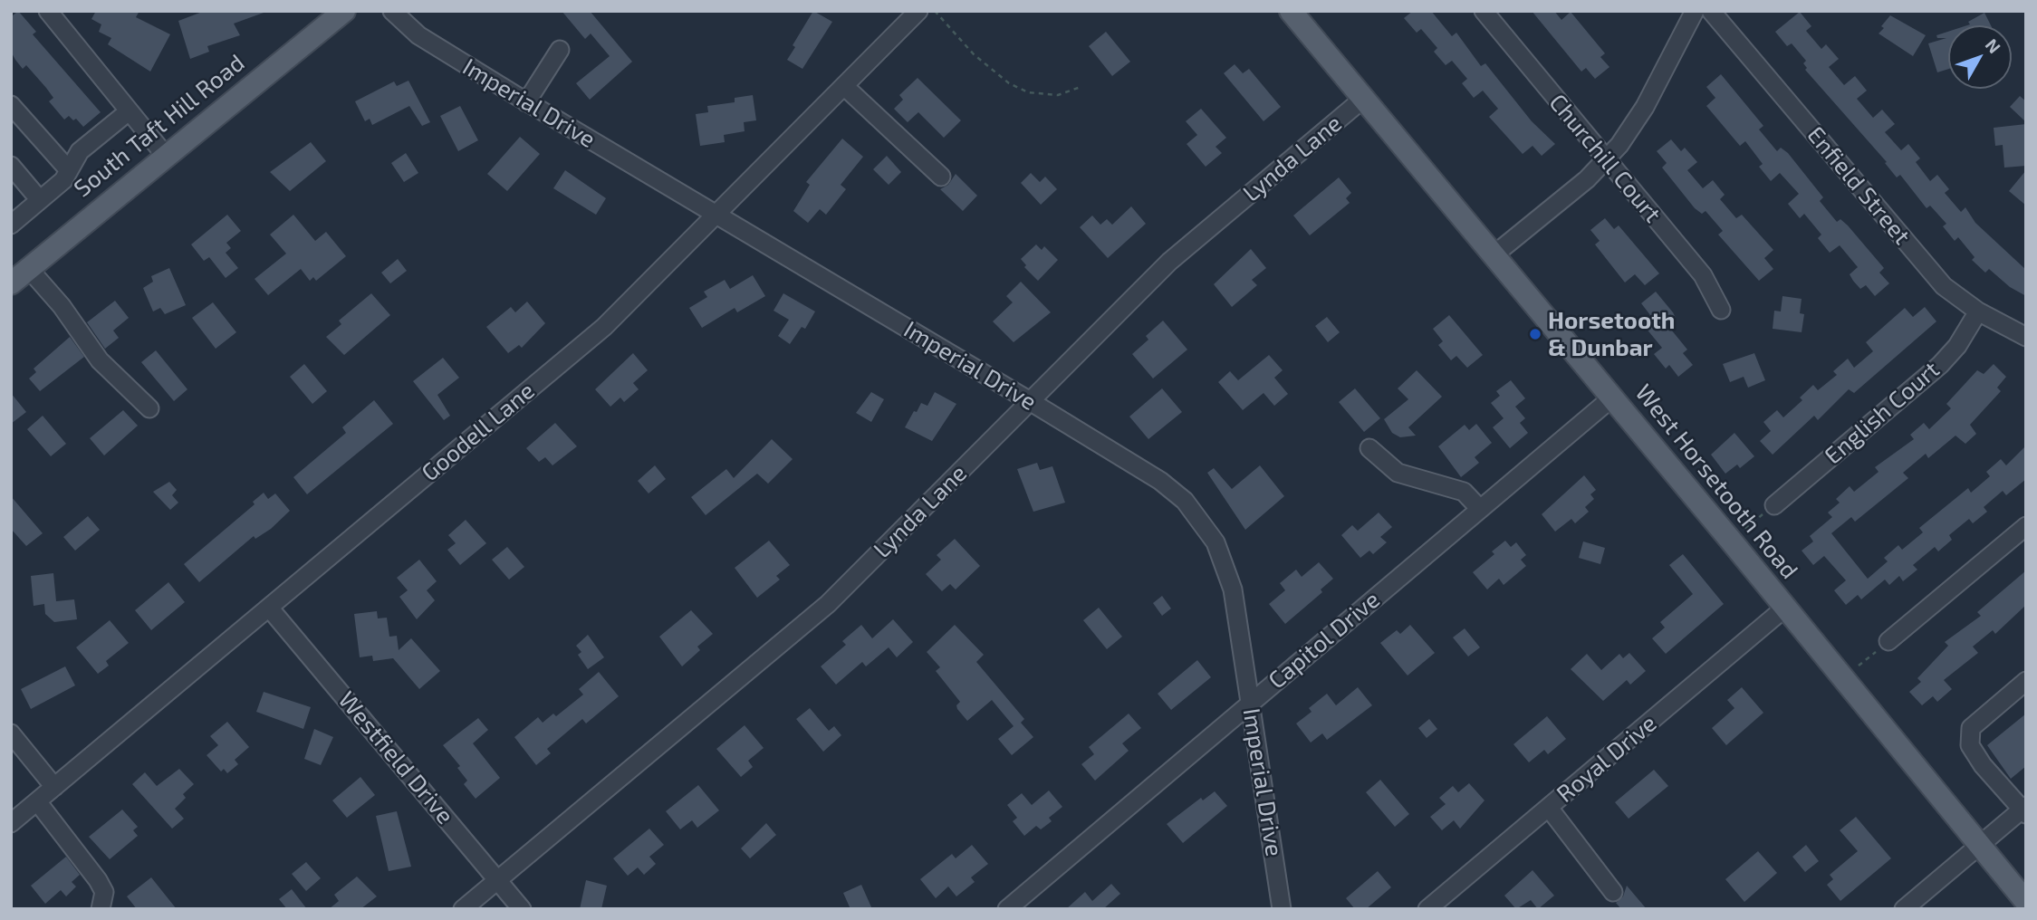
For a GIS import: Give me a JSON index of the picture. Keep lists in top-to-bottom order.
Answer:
{
  "streets": {
    "main road": ["South Taft Hill Road", "West Horsetooth Road"],
    "street": [
      "Imperial Drive",
      "Lynda Lane",
      "Churchill Court",
      "Enfield Street",
      "English Court",
      "Goodell Lane",
      "Capitol Drive",
      "Westfield Drive",
      "Royal Drive"
    ]
  },
  "crossings": [
    ["Imperial Drive", "Lynda Lane"],
    ["Imperial Drive", "Goodell Lane"],
    ["Imperial Drive", "Capitol Drive"],
    ["Lynda Lane", "West Horsetooth Road"],
    ["Lynda Lane", "Westfield Drive"],
    ["Enfield Street", "English Court"],
    ["Goodell Lane", "Westfield Drive"],
    ["West Horsetooth Road", "Capitol Drive"],
    ["West Horsetooth Road", "Royal Drive"]
  ],
  "places": ["Horsetooth & Dunbar"],
  "north": "top right"
}
